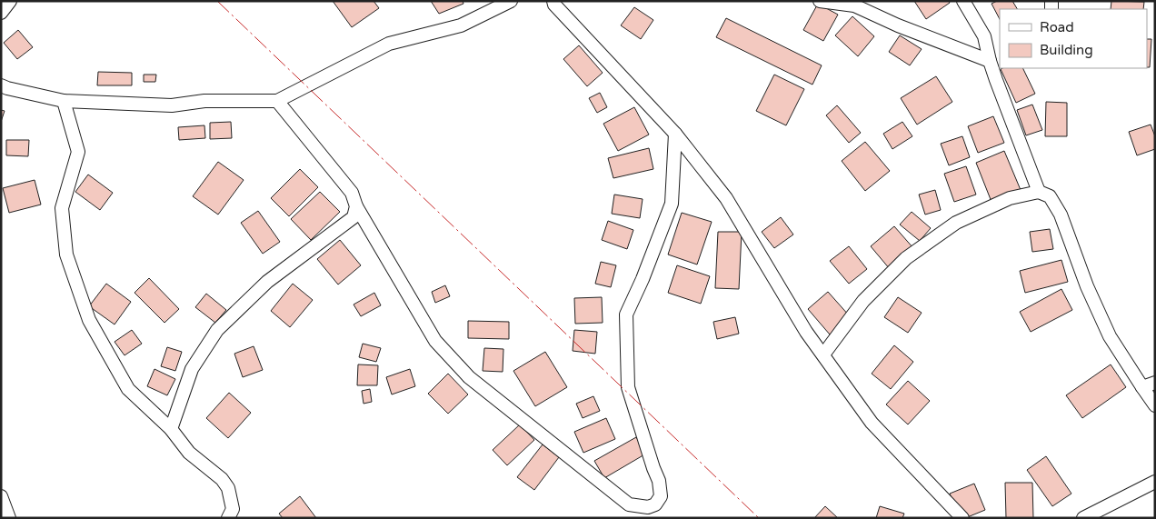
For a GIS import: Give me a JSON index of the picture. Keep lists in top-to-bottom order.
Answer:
{
  "legend": ["Road", "Building"]
}
